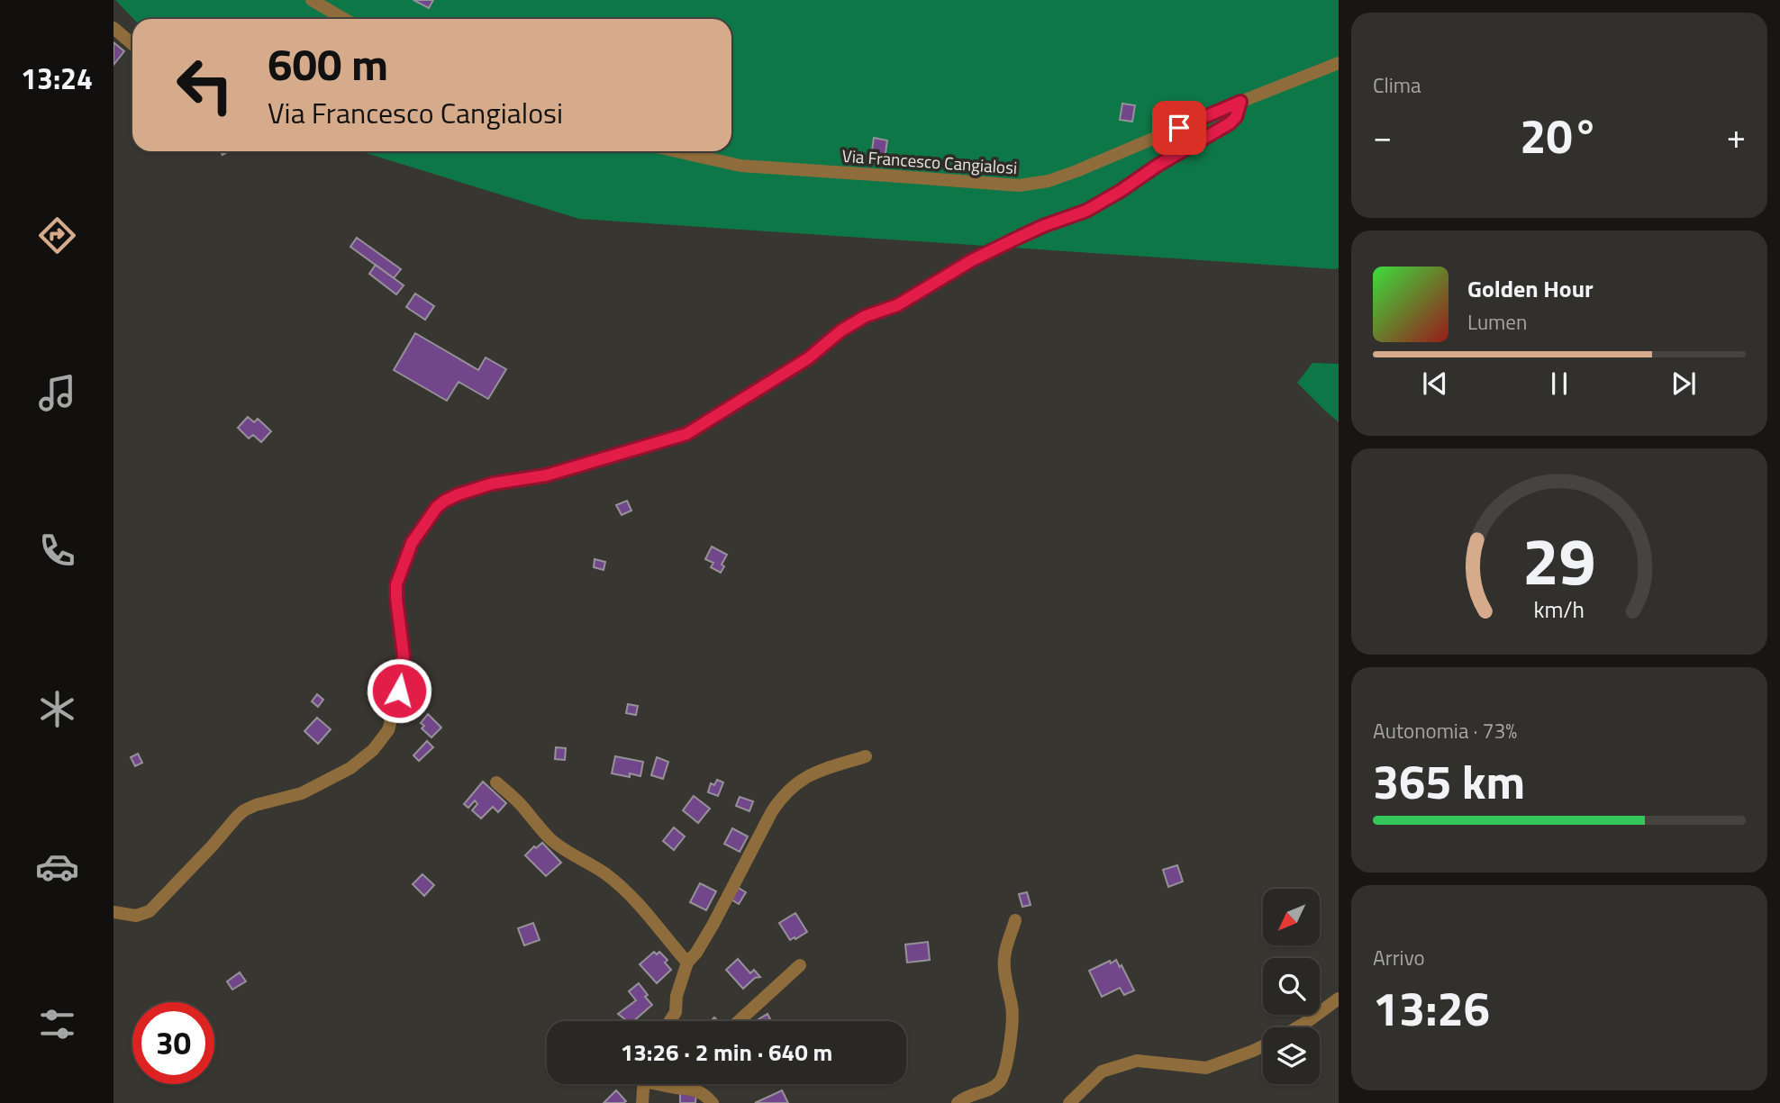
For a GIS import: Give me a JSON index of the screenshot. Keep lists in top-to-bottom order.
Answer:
{
  "streets": {
    "street": ["Via Francesco Cangialosi"]
  },
  "north": "bottom left",
  "page": {
    "tabs": "13:24",
    "tile": [
      "Clima",
      ["Autonomia · 73%", "365 km"],
      ["Arrivo", "13:26"]
    ],
    "turn": ["600 m", "Via Francesco Cangialosi"],
    "heat": ["−", "20°", "+"],
    "song": ["Golden Hour", "Lumen"],
    "limit": "30",
    "trip": "13:26 · 2 min · 640 m",
    "gauge": ["29", "km/h"]
  }
}
